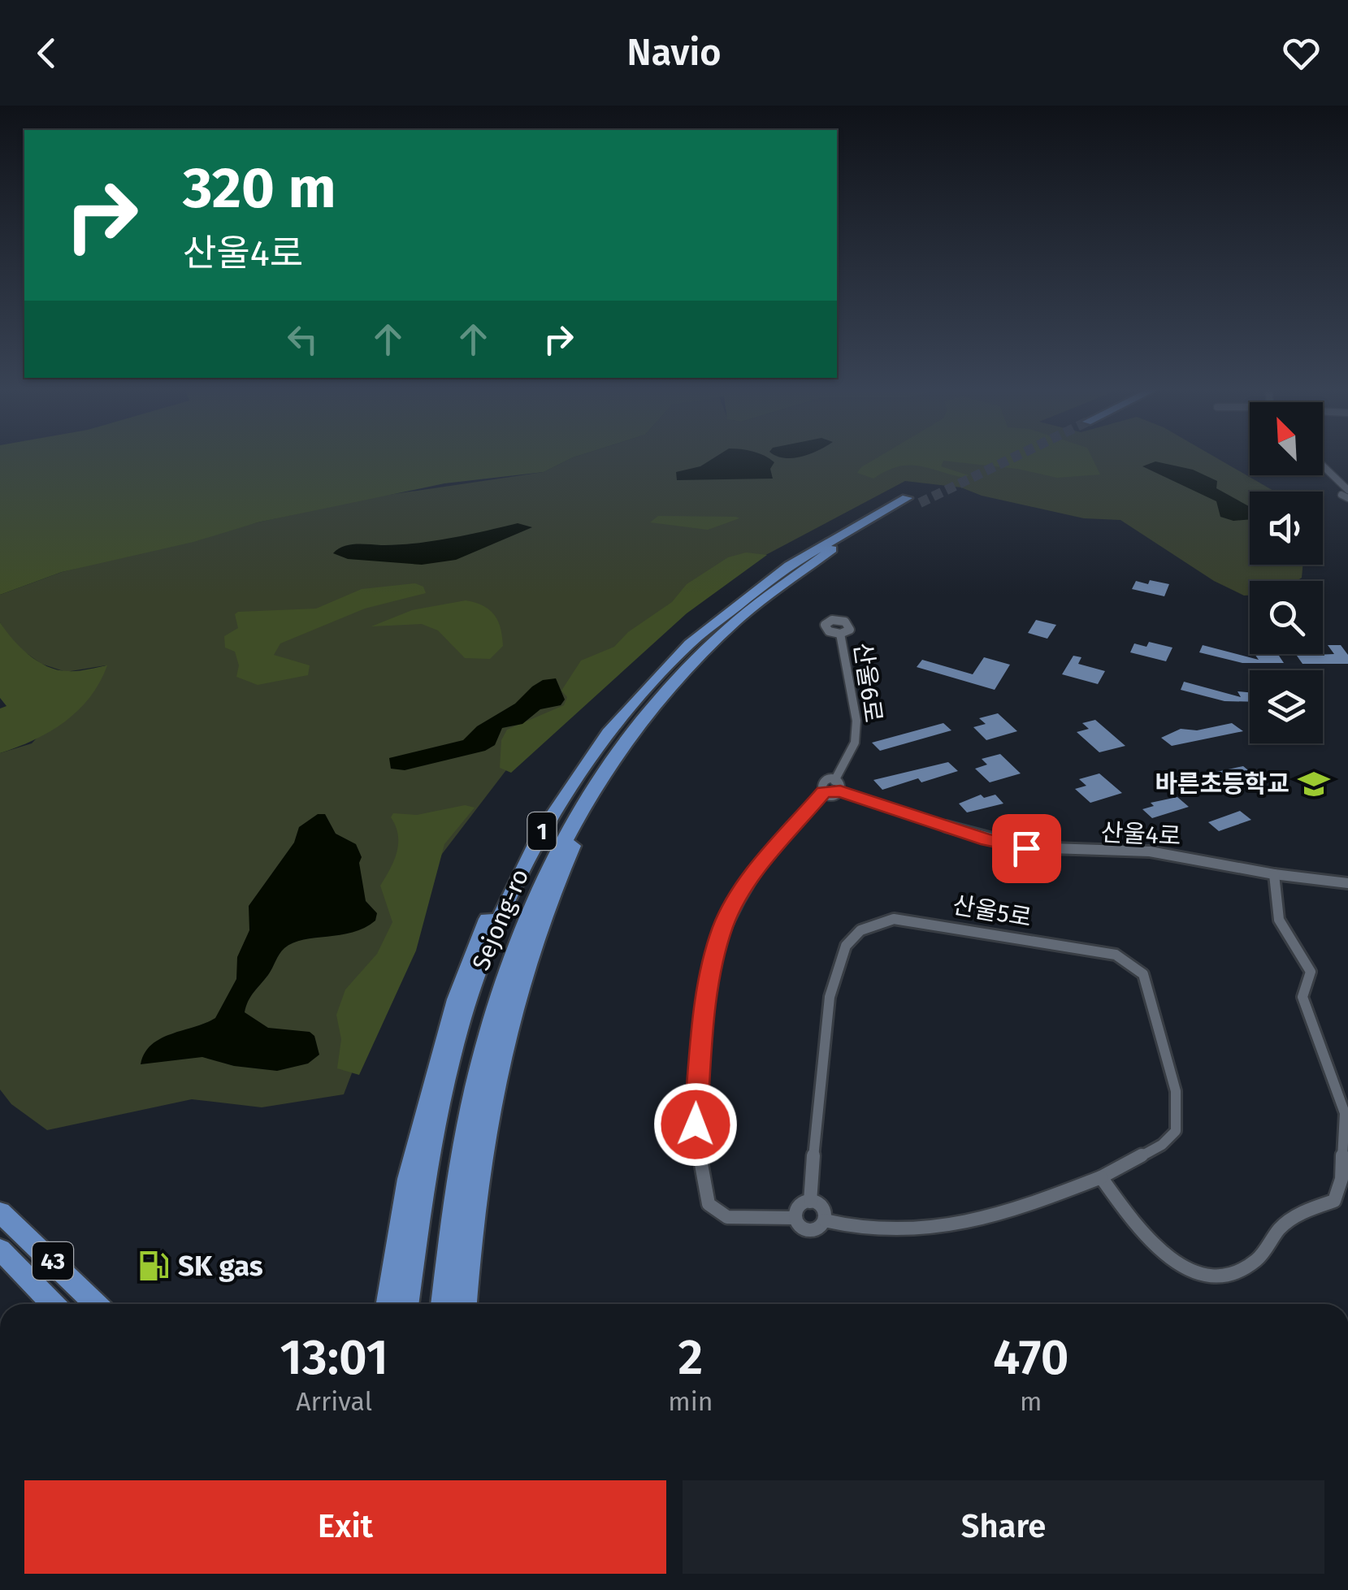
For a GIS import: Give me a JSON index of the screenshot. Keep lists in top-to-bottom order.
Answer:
{
  "streets": {
    "highway": ["1", "Sejong-ro", "43"],
    "street": ["산울6로", "산울4로", "산울5로"]
  },
  "places": {
    "school or university": ["바른초등학교"],
    "fuel station": ["SK gas"]
  },
  "north": "top left",
  "page": {
    "header": "Navio",
    "turn": ["320 m", "산울4로"],
    "eta": [
      "13:01",
      "Arrival",
      "2",
      "min",
      "470",
      "m"
    ],
    "buttons": ["Exit", "Share"]
  }
}
